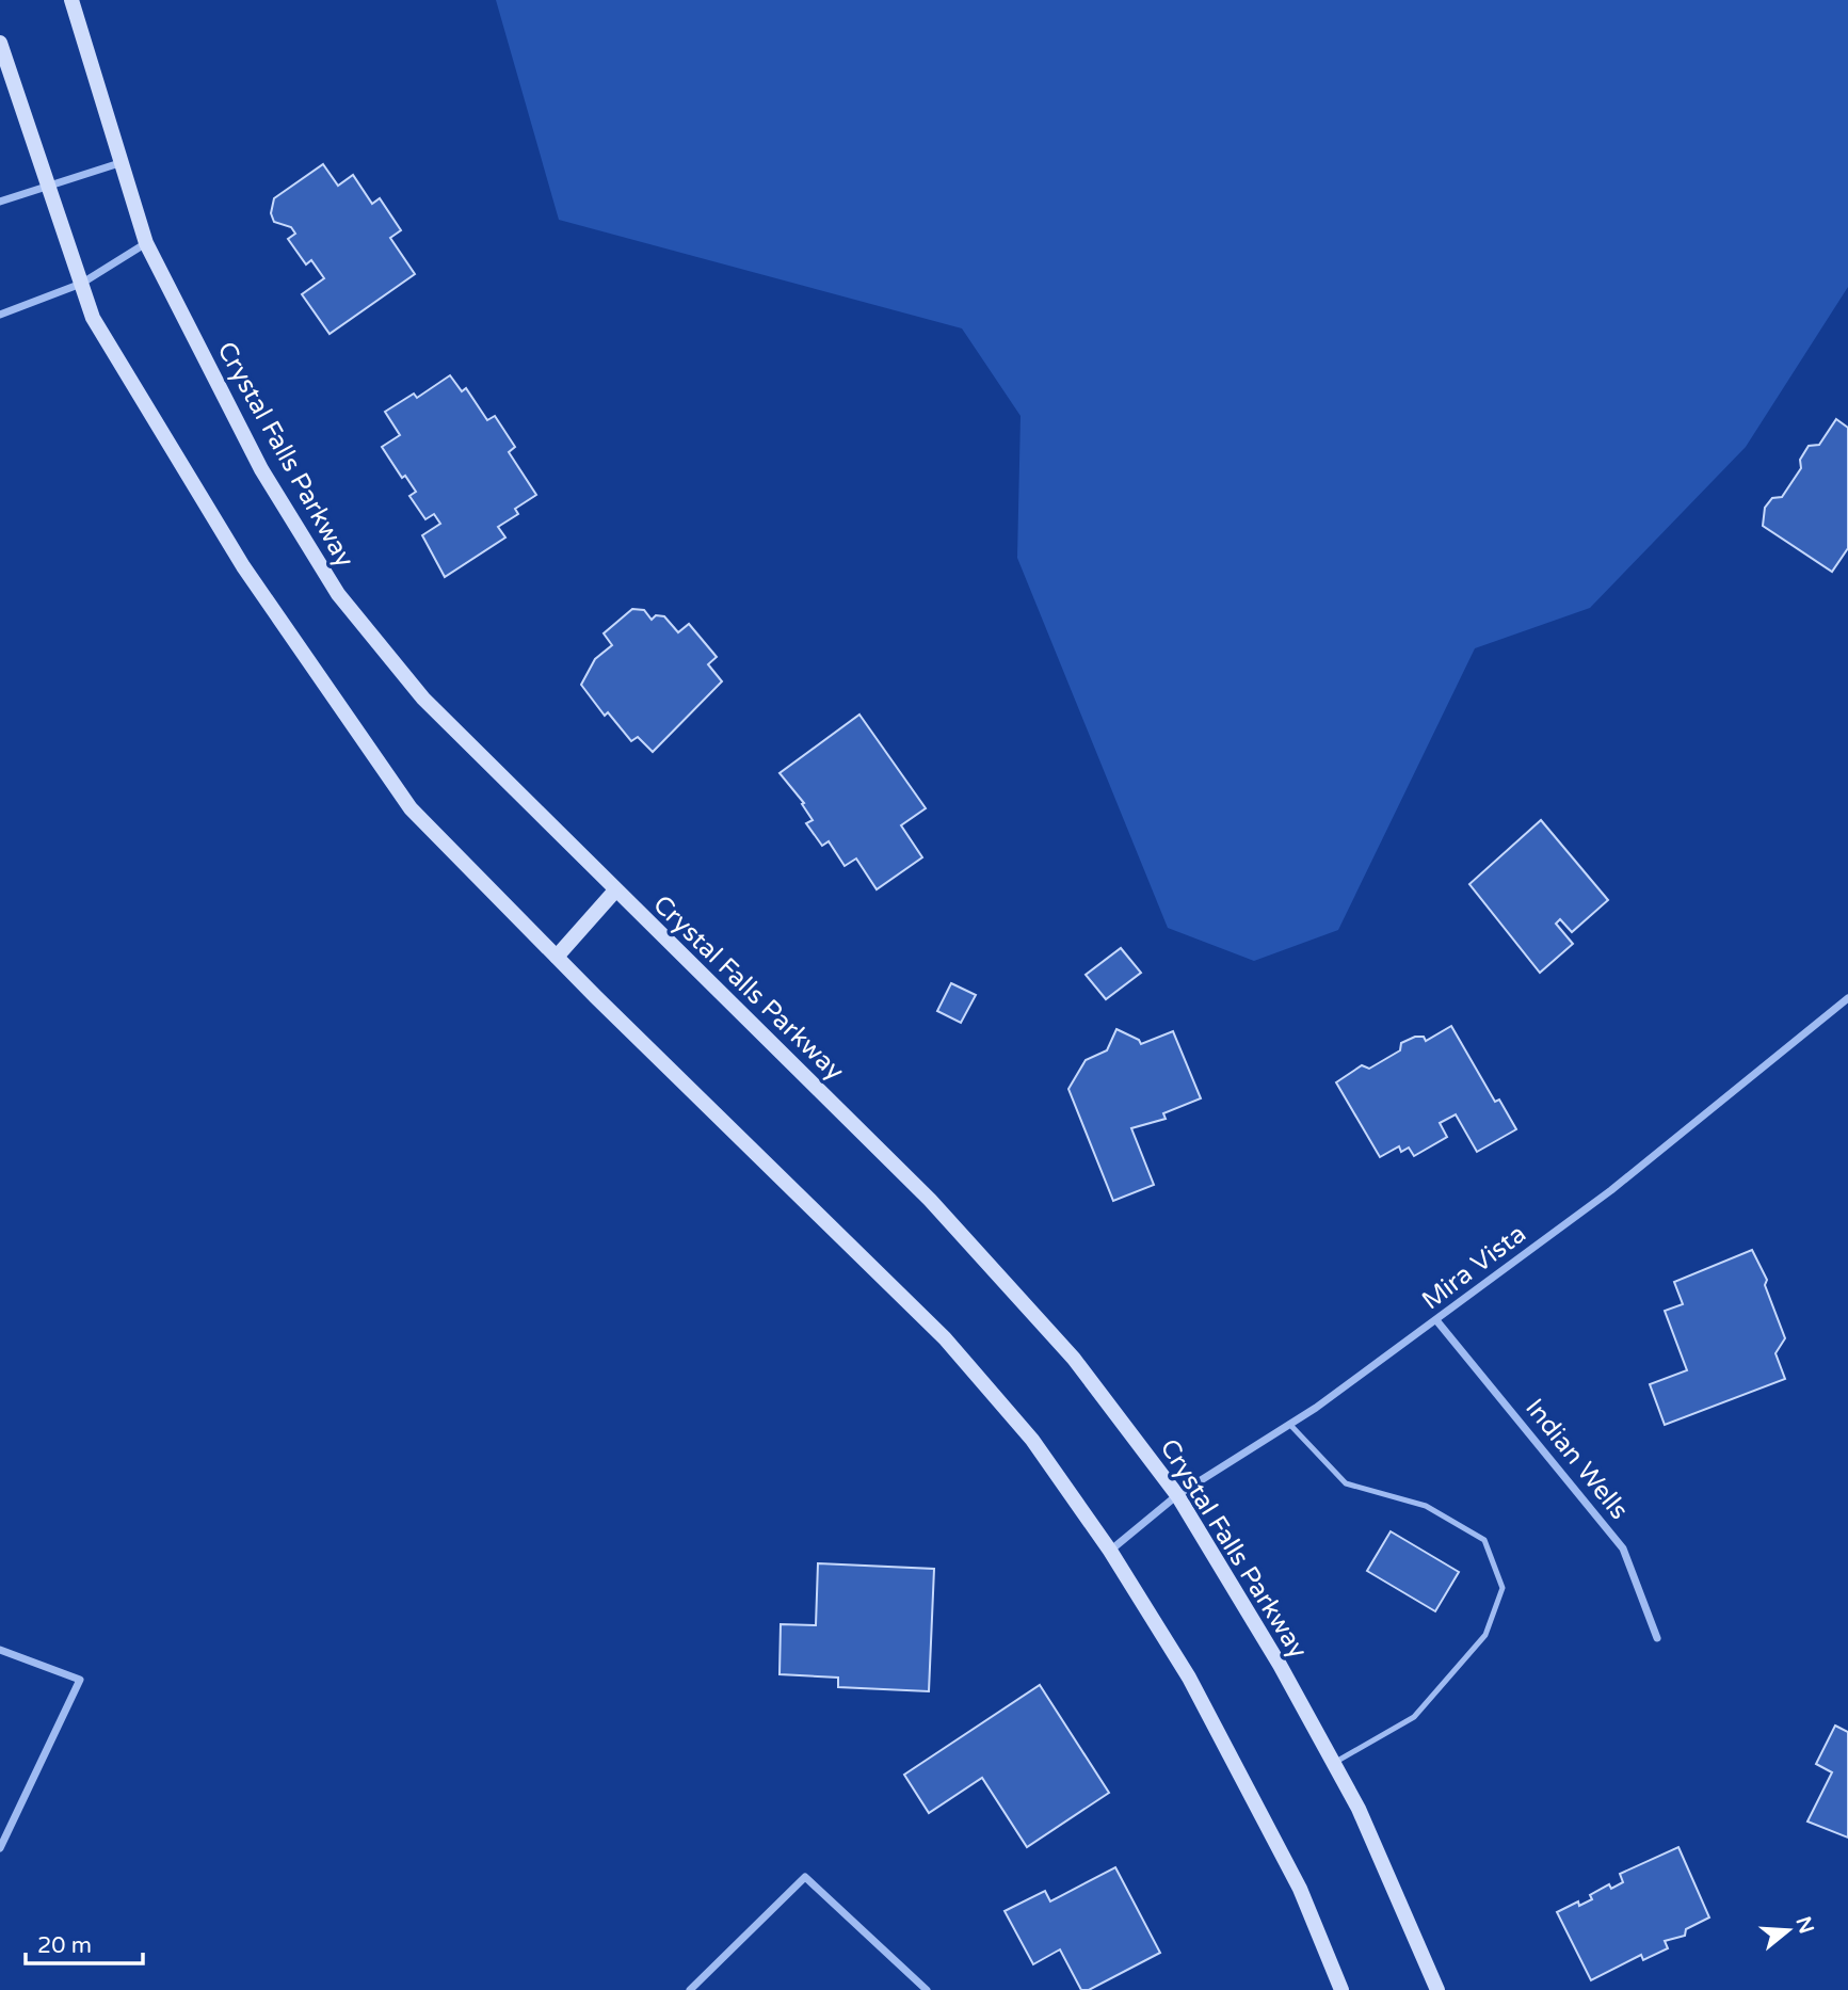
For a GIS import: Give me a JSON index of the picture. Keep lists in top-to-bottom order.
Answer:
{
  "streets": {
    "street": ["Crystal Falls Parkway", "Mira Vista", "Indian Wells"]
  },
  "crossings": [
    ["Crystal Falls Parkway", "Mira Vista"],
    ["Mira Vista", "Indian Wells"]
  ],
  "scale_bar": "20 m",
  "north": "right"
}
